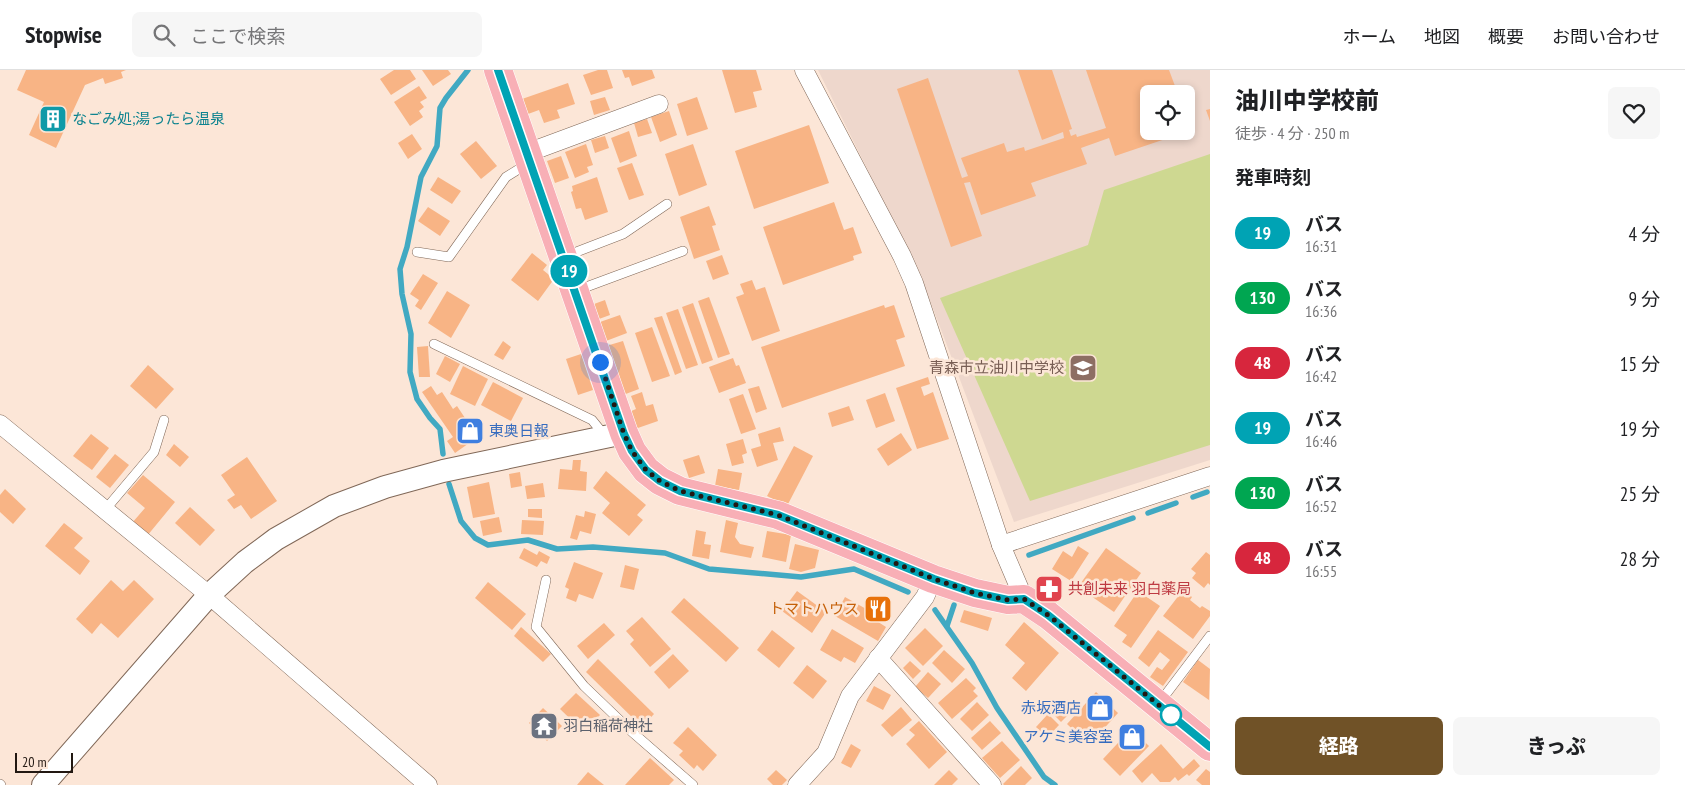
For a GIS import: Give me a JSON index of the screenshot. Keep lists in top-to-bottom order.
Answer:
{
  "places": {
    "building": ["なごみ処;湯ったら温泉"],
    "school or university": ["青森市立油川中学校"],
    "shop": ["東奥日報", "赤坂酒店", "アケミ美容室"],
    "pharmacy": ["共創未来 羽白薬局"],
    "restaurant": ["トマトハウス"],
    "temple": ["羽白稲荷神社"]
  },
  "lines": ["bus line 19"],
  "scale_bar": "20 m",
  "page": {
    "header": "Stopwise",
    "search": "ここで検索",
    "nav": [
      "ホーム",
      "地図",
      "概要",
      "お問い合わせ"
    ],
    "on_map": "19",
    "heading": [
      ["油川中学校前", "徒歩 · 4 分 · 250 m"],
      "発車時刻"
    ],
    "list": [
      {
        "mark": "19",
        "name": "バス",
        "note": "16:31",
        "value": "4 分"
      },
      {
        "mark": "130",
        "name": "バス",
        "note": "16:36",
        "value": "9 分"
      },
      {
        "mark": "48",
        "name": "バス",
        "note": "16:42",
        "value": "15 分"
      },
      {
        "mark": "19",
        "name": "バス",
        "note": "16:46",
        "value": "19 分"
      },
      {
        "mark": "130",
        "name": "バス",
        "note": "16:52",
        "value": "25 分"
      },
      {
        "mark": "48",
        "name": "バス",
        "note": "16:55",
        "value": "28 分"
      }
    ],
    "buttons": ["経路", "きっぷ"],
    "scale": "20 m"
  }
}
